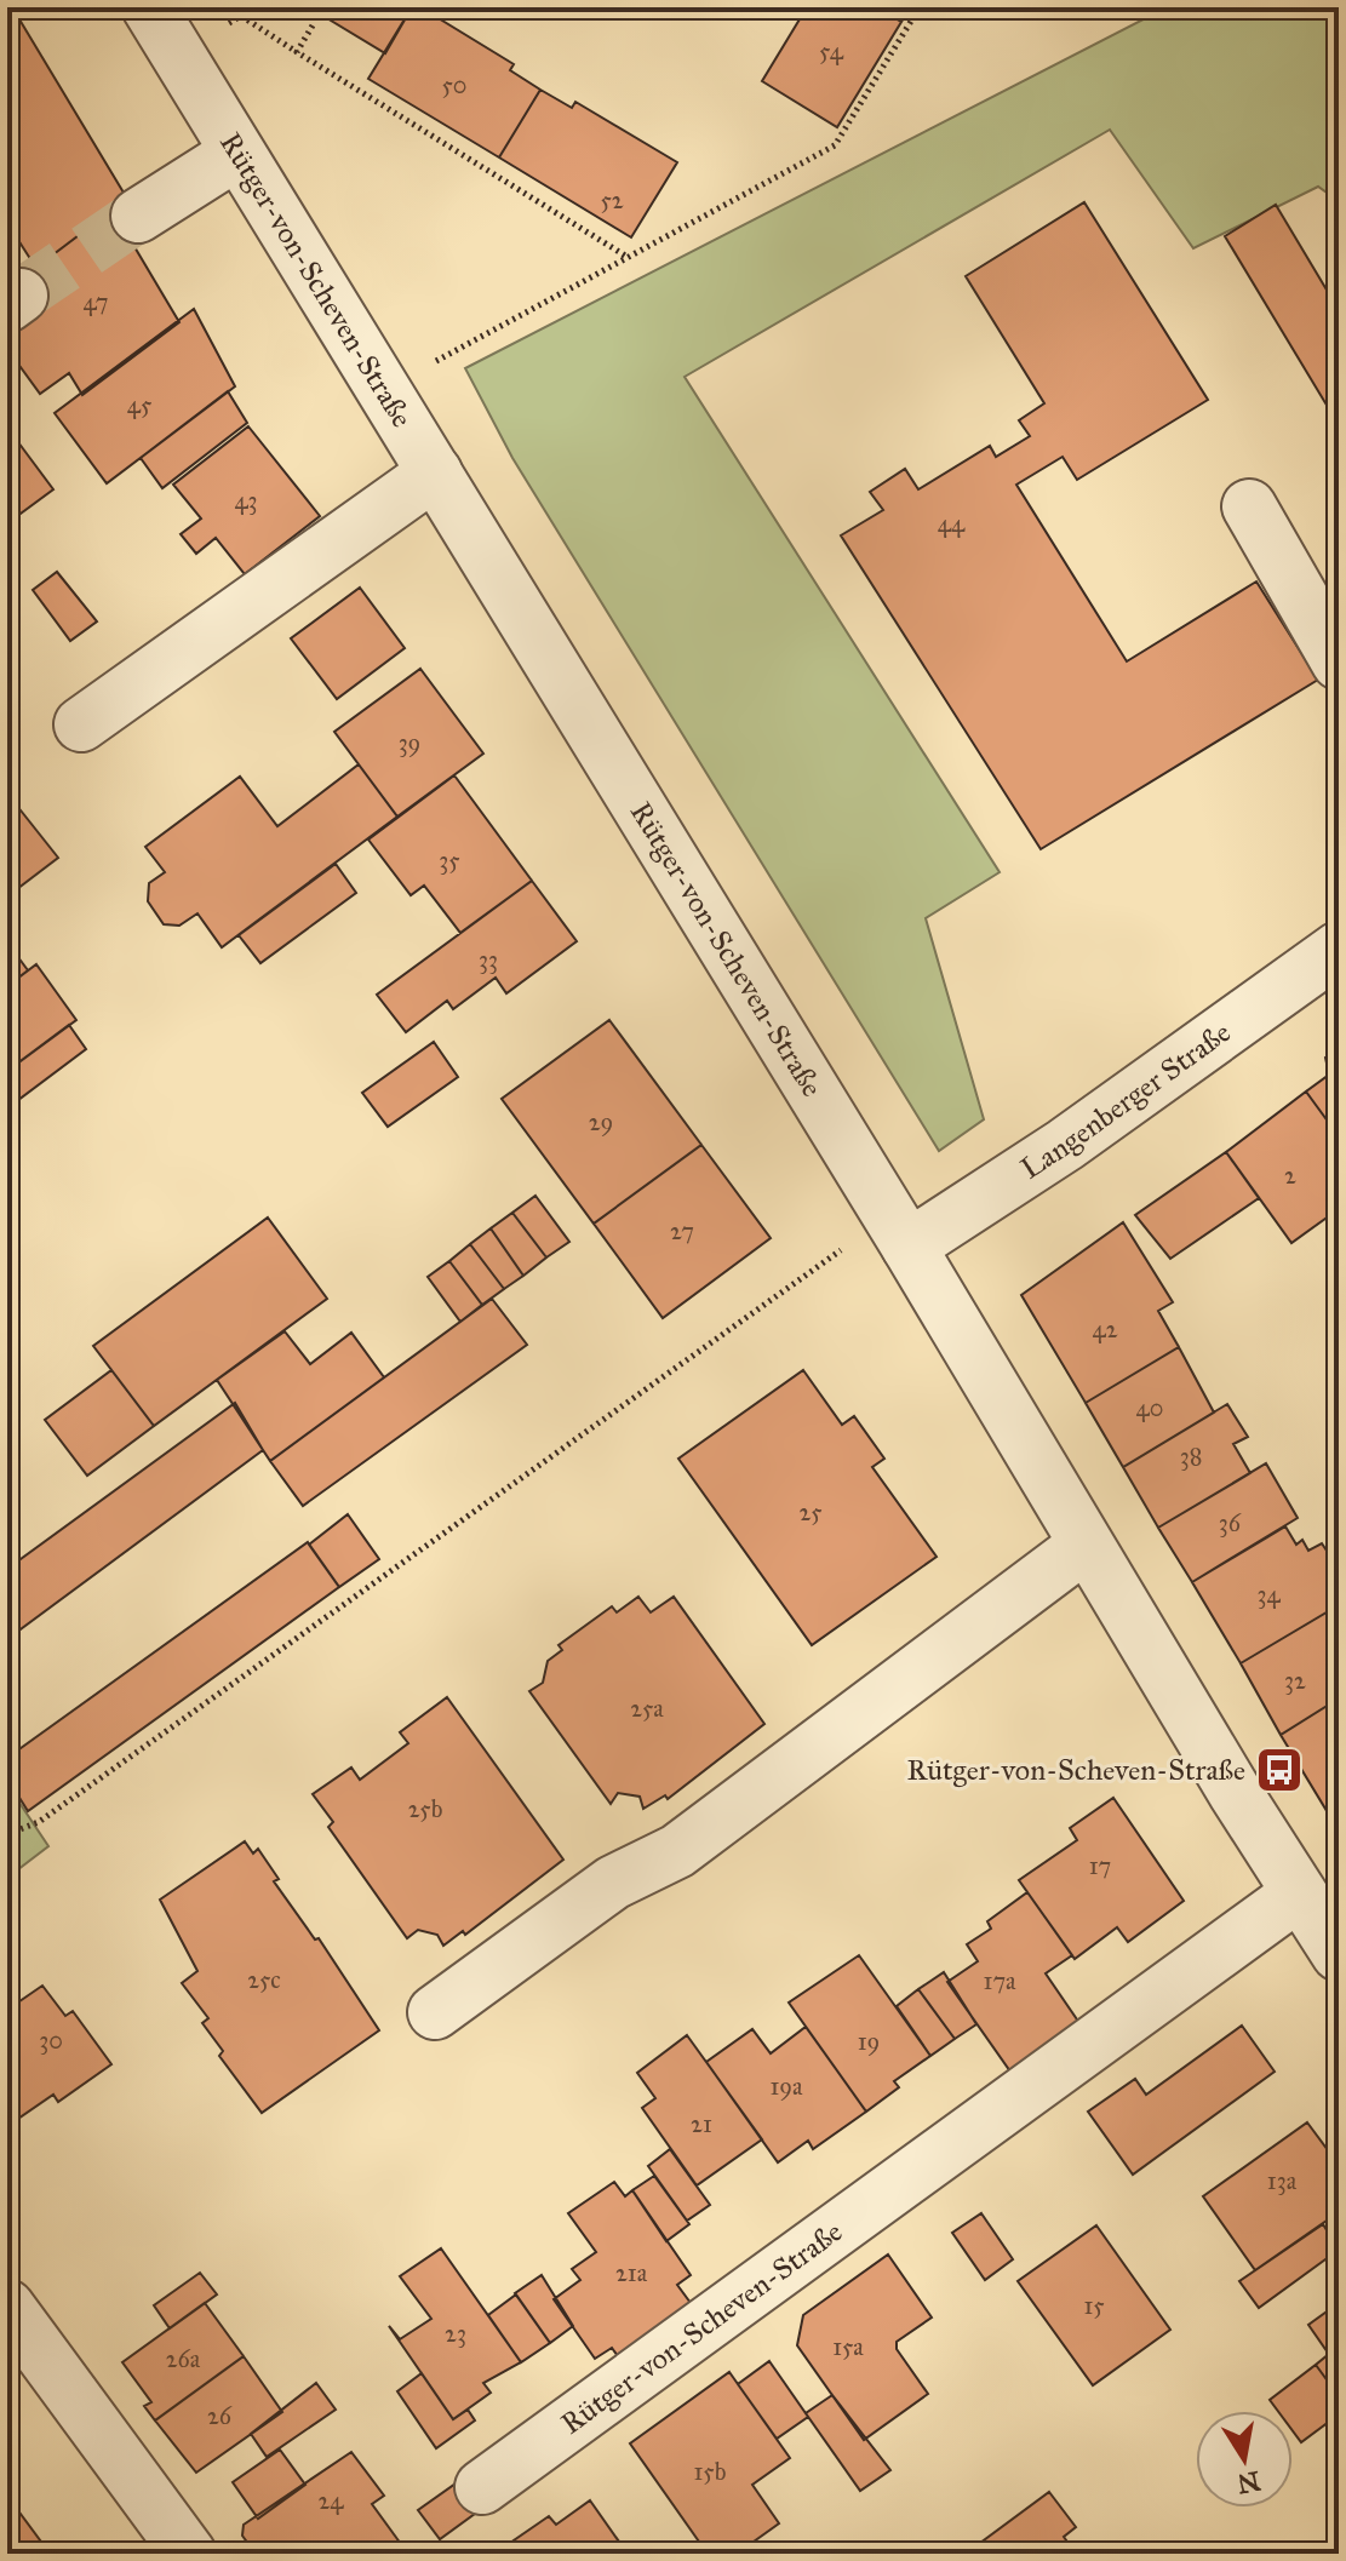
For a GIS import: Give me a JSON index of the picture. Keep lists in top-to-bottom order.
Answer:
{
  "streets": {
    "street": ["Rütger-von-Scheven-Straße", "Langenberger Straße"]
  },
  "crossings": [
    ["Rütger-von-Scheven-Straße", "Langenberger Straße"]
  ],
  "places": {
    "bus stop": ["Rütger-von-Scheven-Straße"]
  },
  "house_numbers": [
    "54",
    "50",
    "52",
    "47",
    "45",
    "43",
    "44",
    "39",
    "35",
    "33",
    "29",
    "2",
    "27",
    "42",
    "40",
    "38",
    "25",
    "36",
    "34",
    "32",
    "25a",
    "25b",
    "17",
    "25c",
    "17a",
    "30",
    "19",
    "19a",
    "21",
    "13a",
    "21a",
    "15",
    "23",
    "15a",
    "26a",
    "26",
    "15b",
    "24"
  ],
  "north": "bottom"
}
